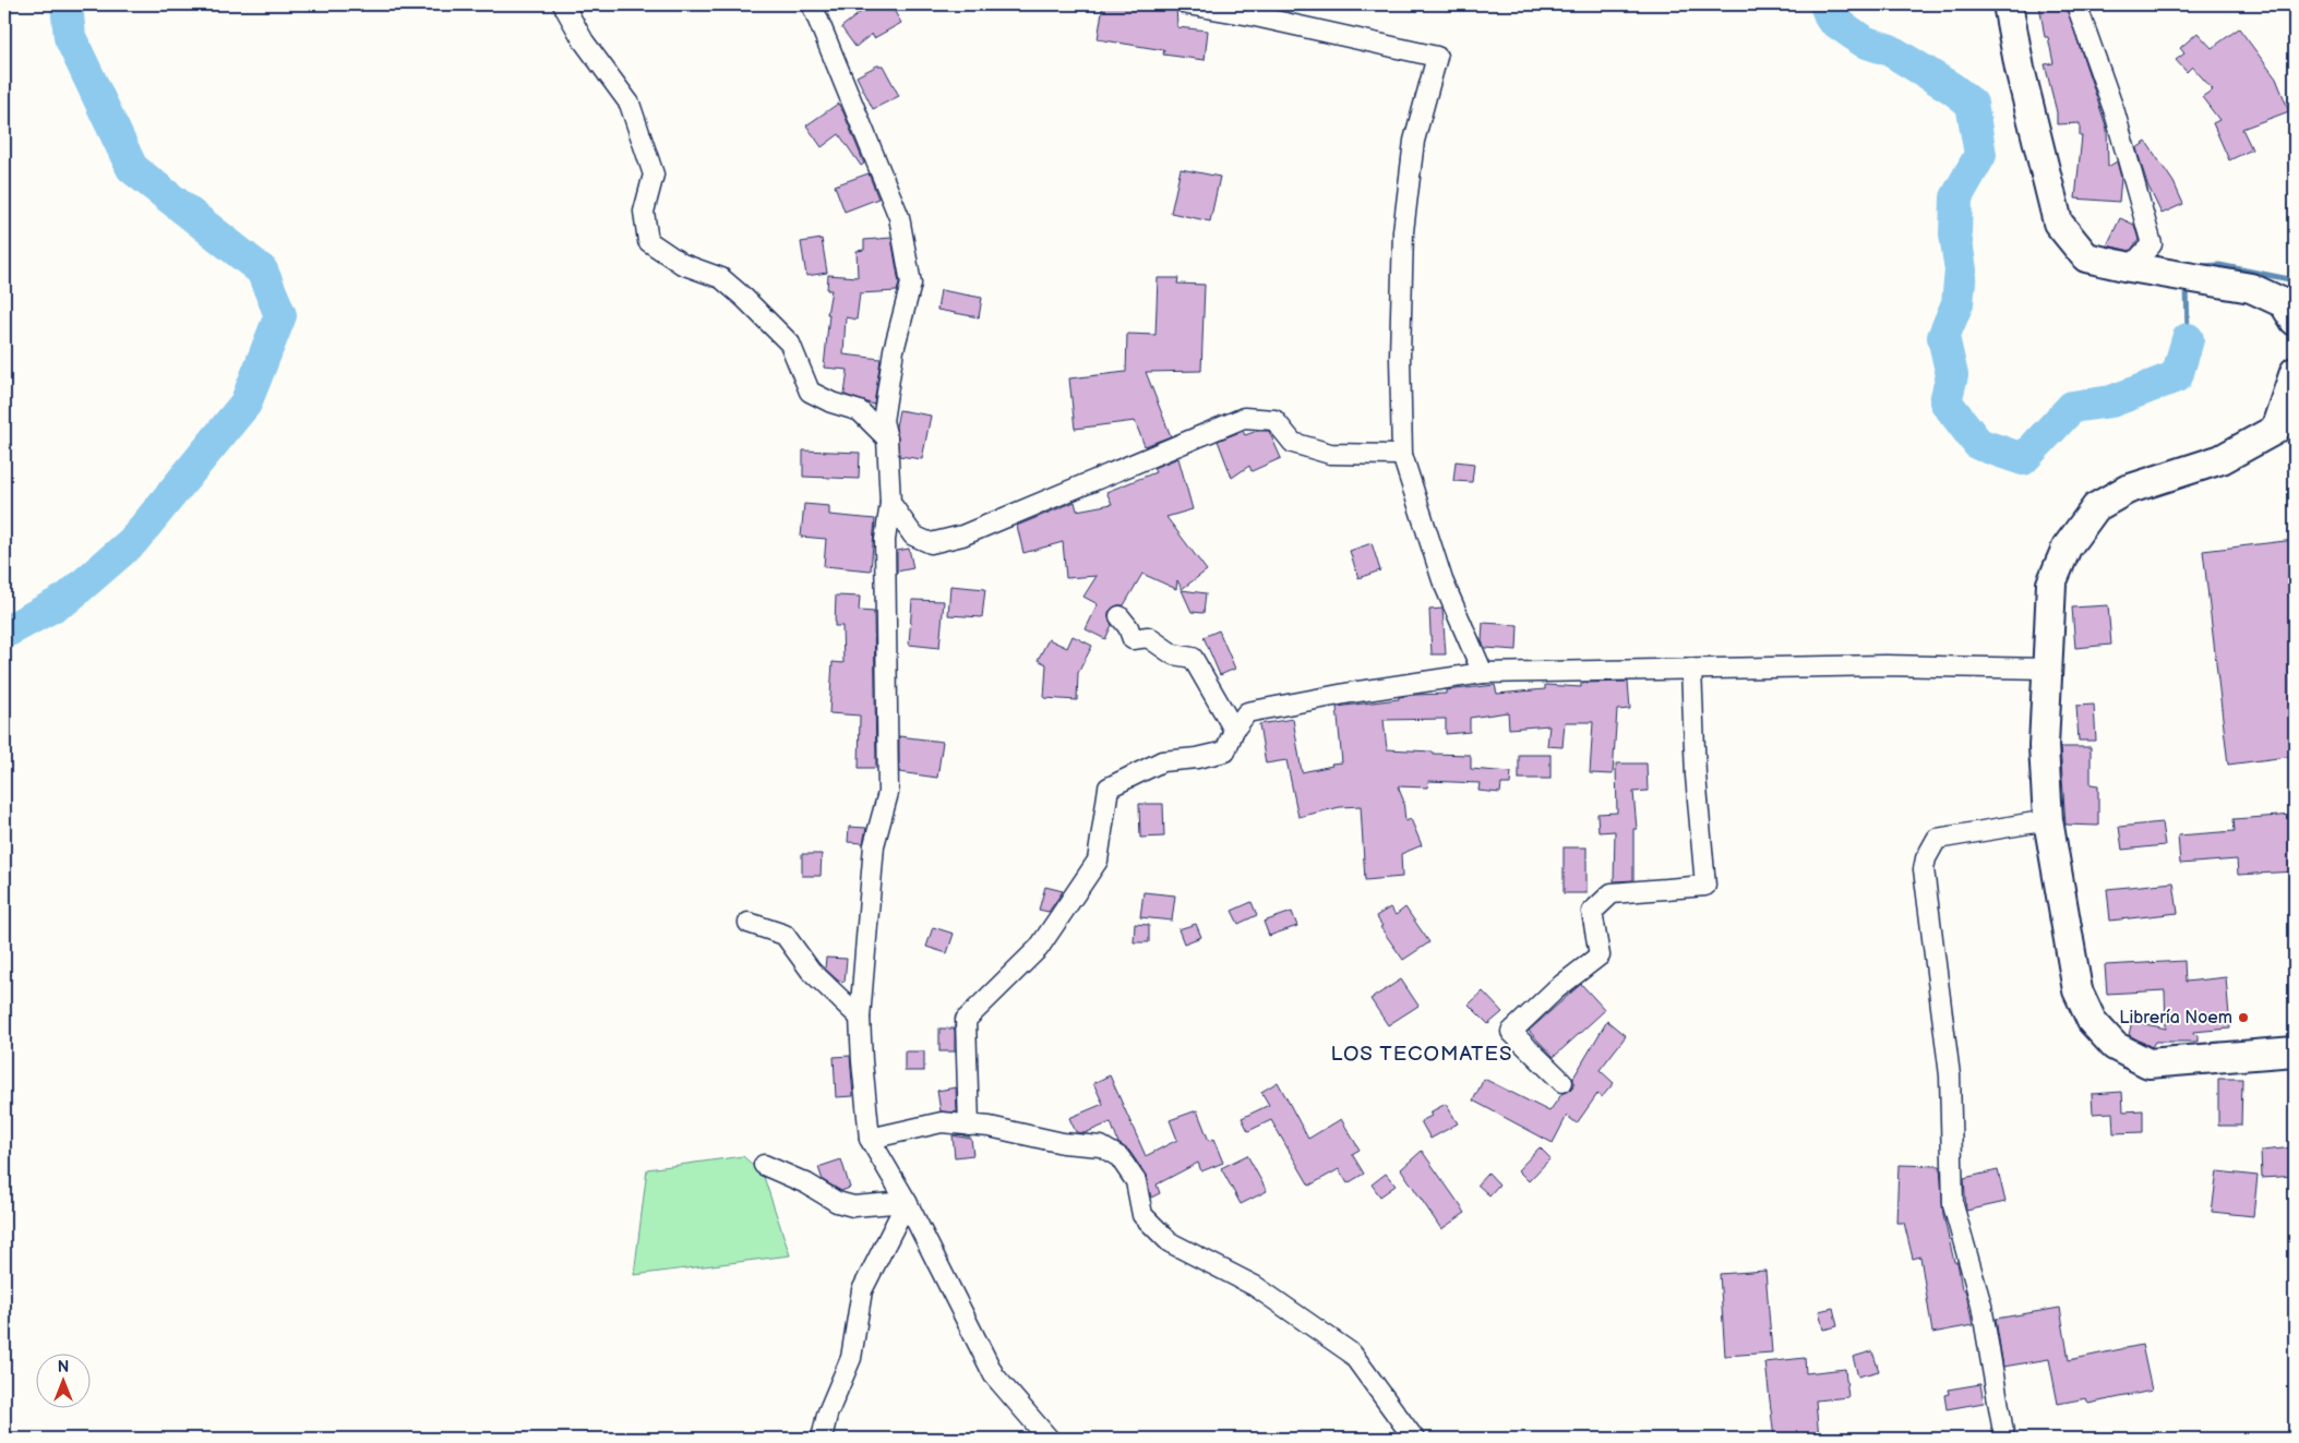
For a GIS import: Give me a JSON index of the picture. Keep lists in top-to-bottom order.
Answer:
{
  "districts": ["LOS TECOMATES"],
  "places": ["Librería Noem"],
  "north": "top"
}
